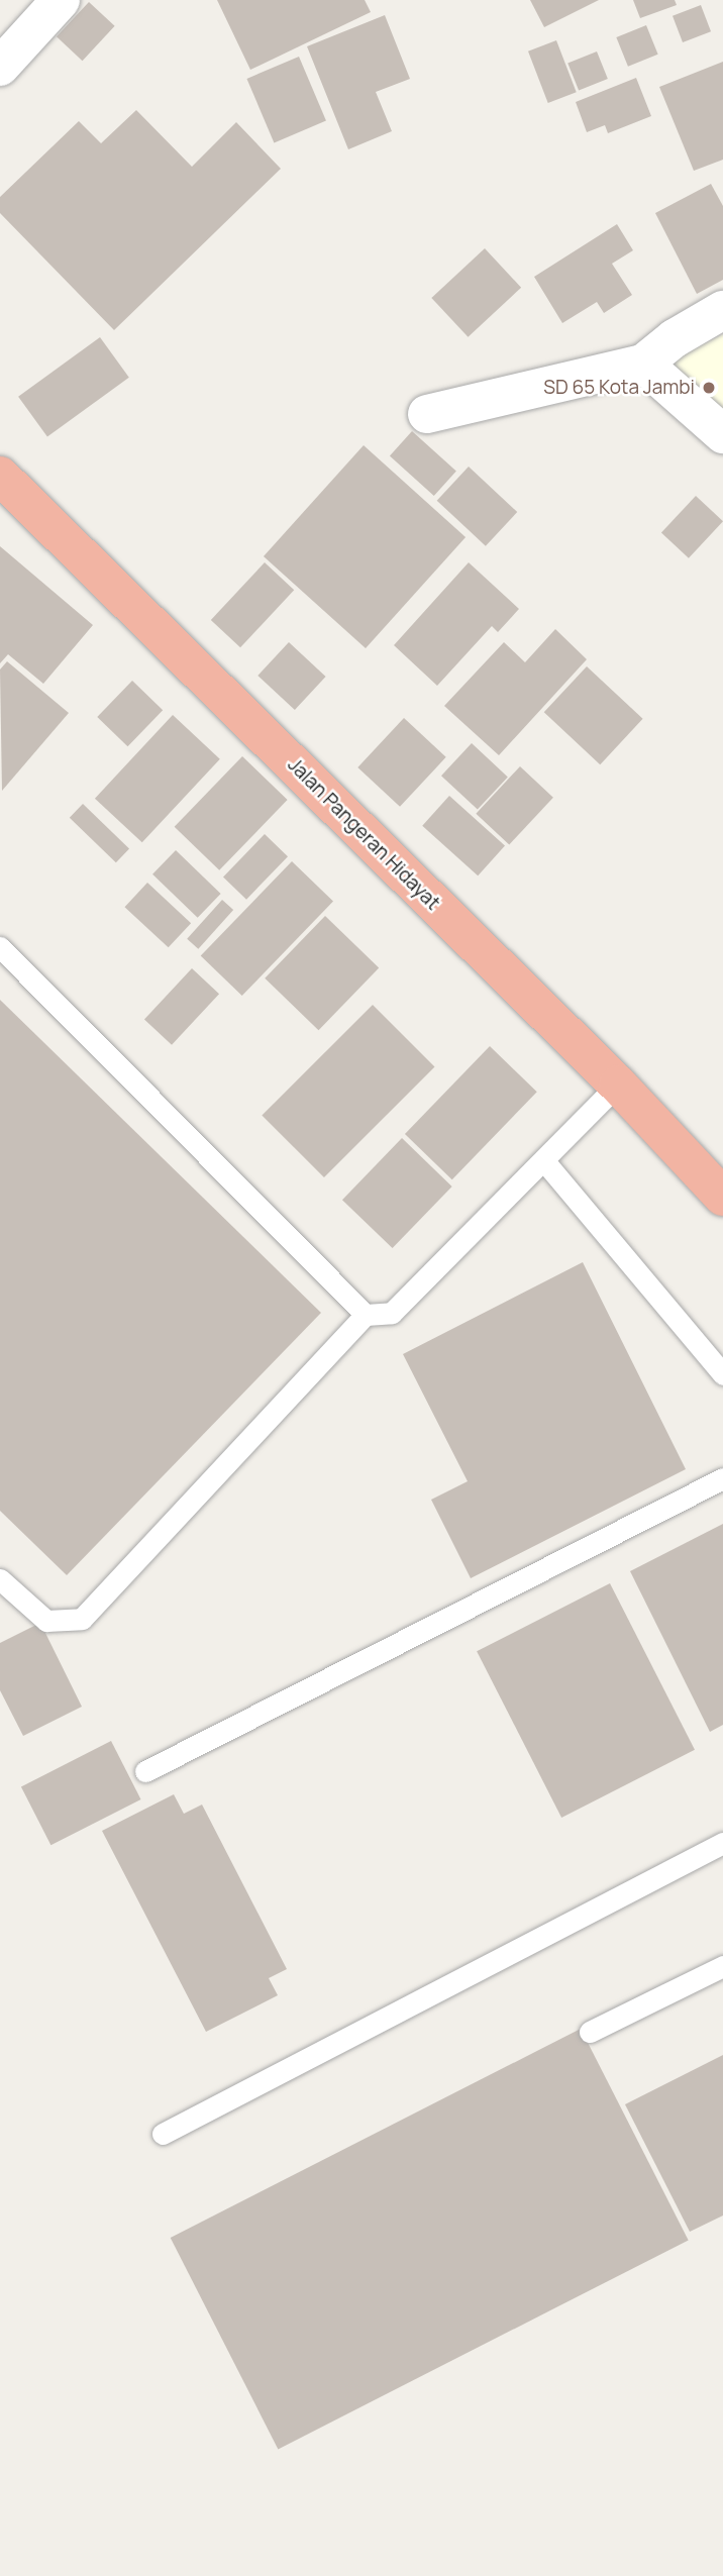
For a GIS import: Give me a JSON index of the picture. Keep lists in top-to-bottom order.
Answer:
{
  "streets": {
    "highway": ["Jalan Pangeran Hidayat"]
  },
  "places": ["SD 65 Kota Jambi"]
}
